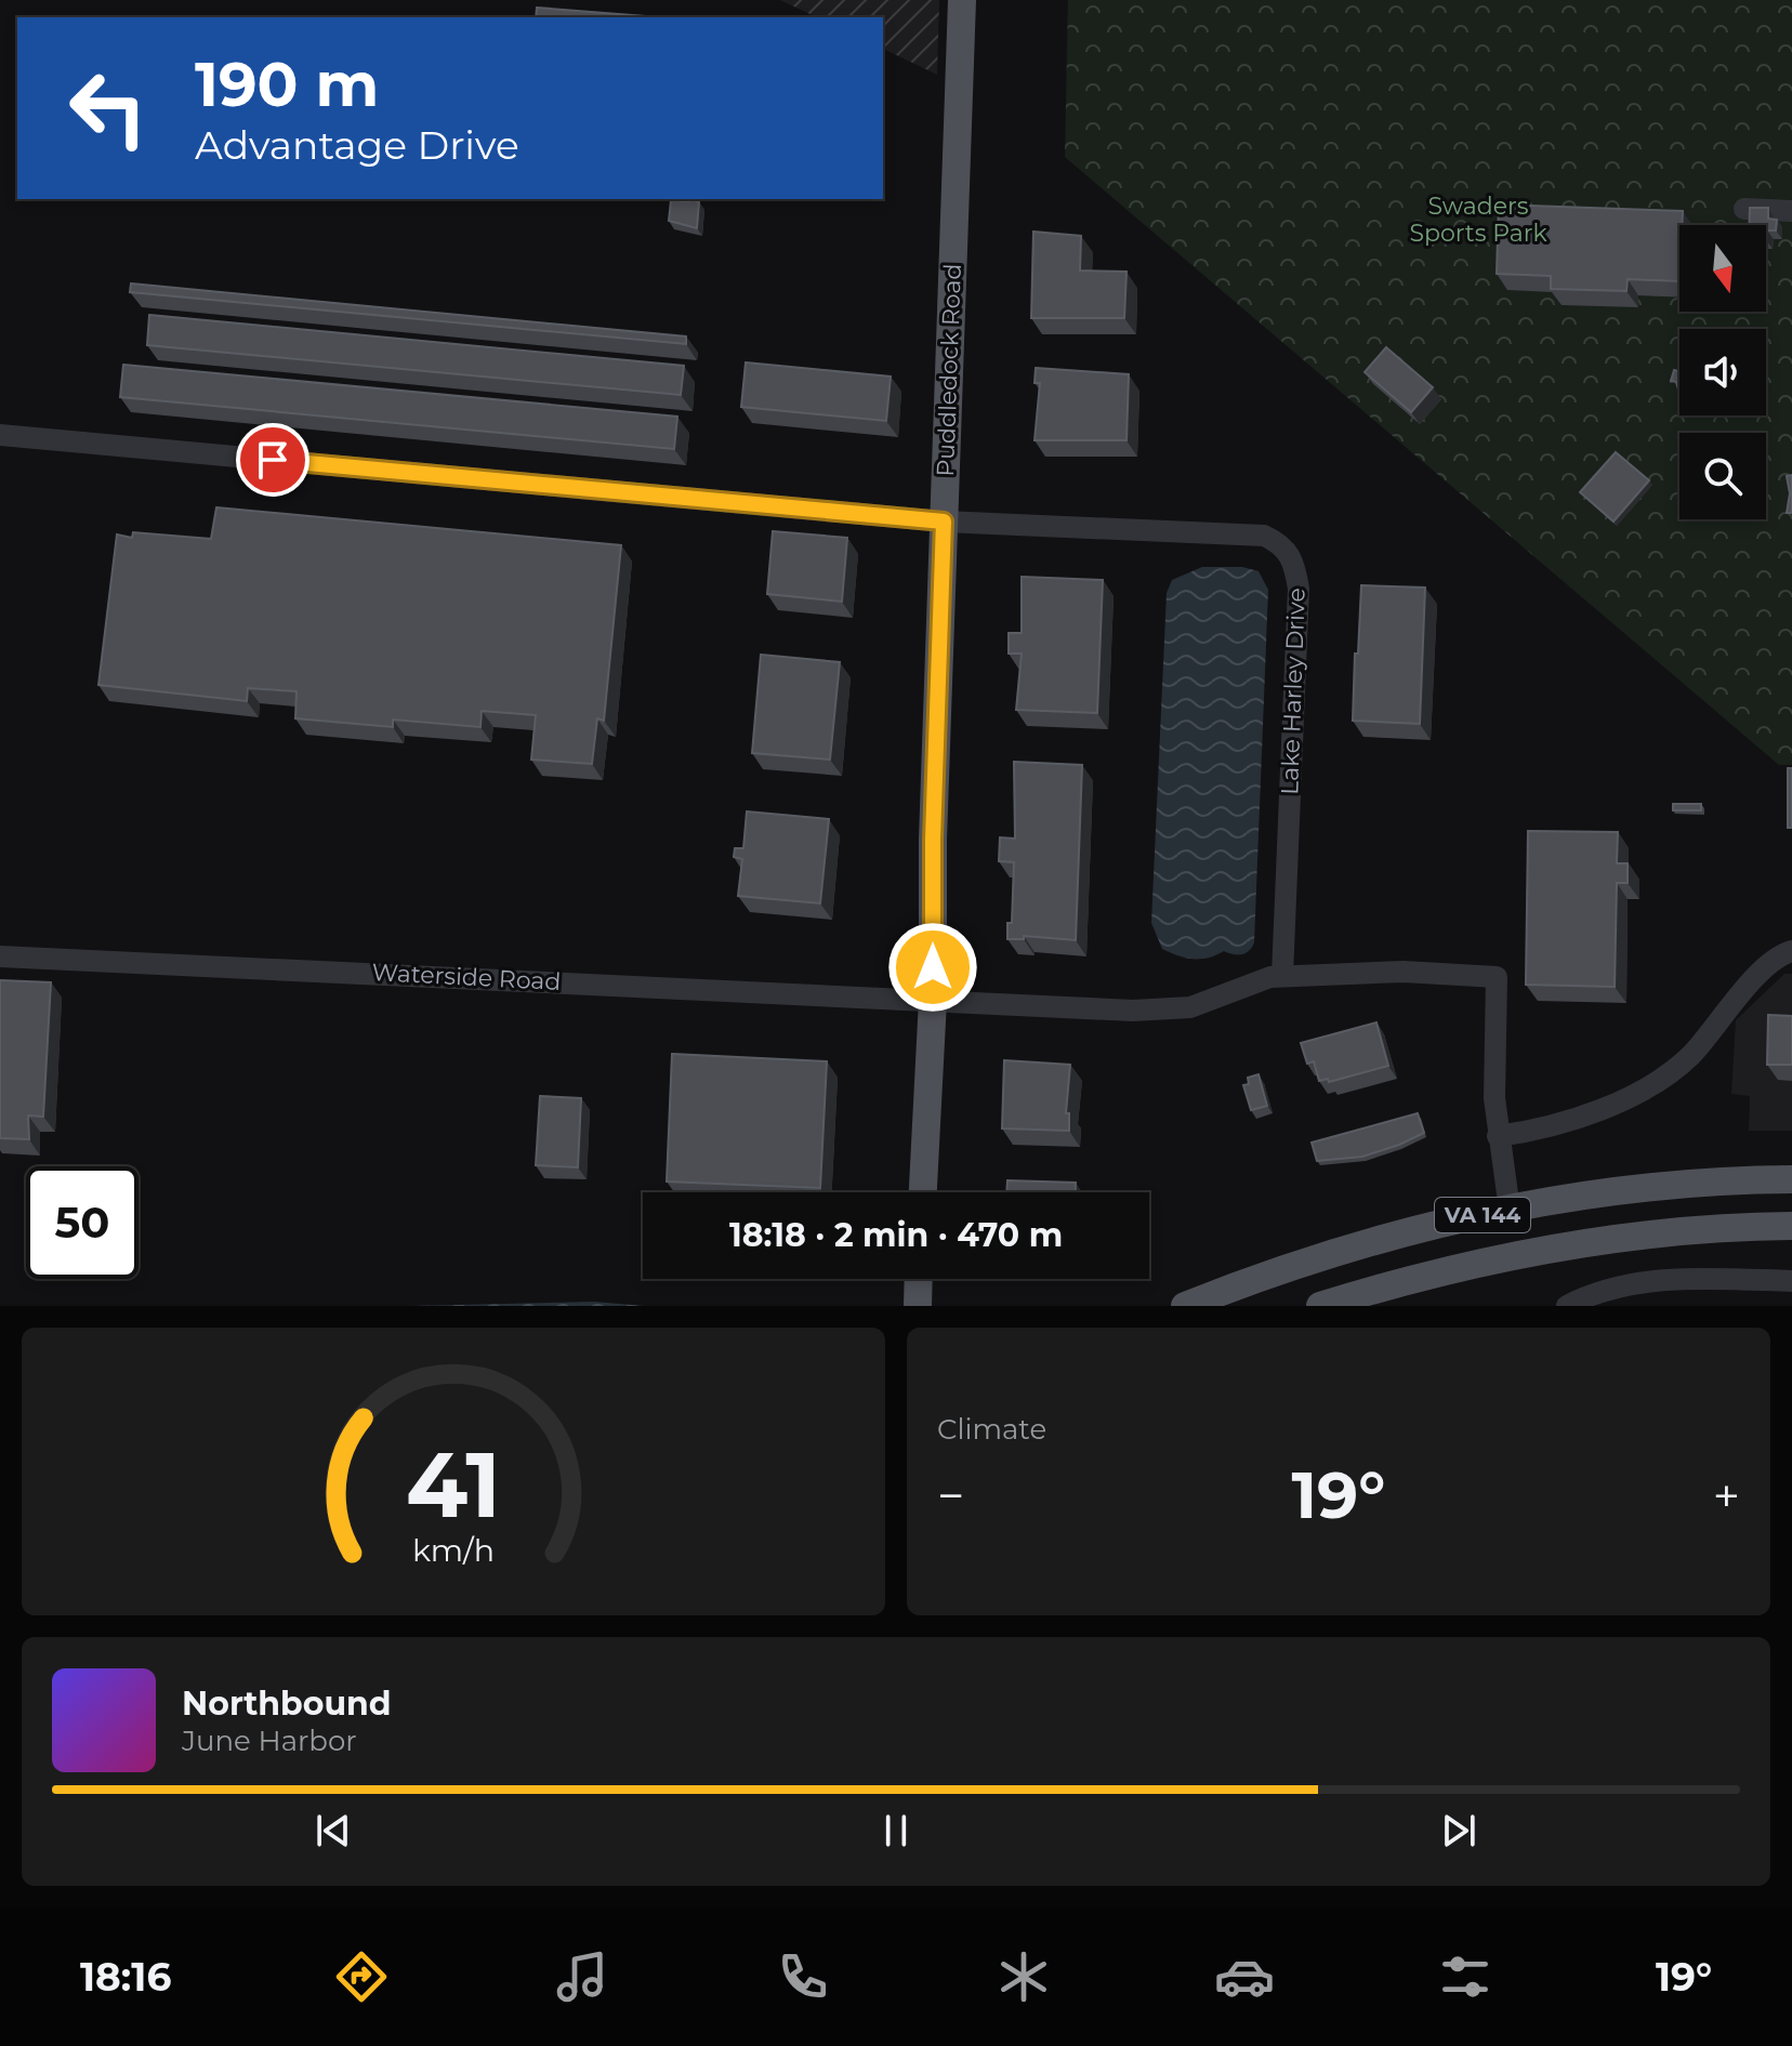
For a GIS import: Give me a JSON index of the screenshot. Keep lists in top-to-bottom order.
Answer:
{
  "streets": {
    "main road": ["Puddledock Road", "VA 144"],
    "street": ["Lake Harley Drive", "Waterside Road"]
  },
  "crossings": [
    ["Puddledock Road", "Lake Harley Drive"],
    ["Puddledock Road", "Waterside Road"],
    ["Lake Harley Drive", "Waterside Road"]
  ],
  "parks": ["Swaders Sports Park"],
  "north": "bottom",
  "page": {
    "turn": ["190 m", "Advantage Drive"],
    "limit": "50",
    "trip": "18:18 · 2 min · 470 m",
    "tile": "Climate",
    "heat": ["−", "19°", "+"],
    "song": ["Northbound", "June Harbor"],
    "tabs": ["18:16", "19°"],
    "gauge": ["41", "km/h"]
  }
}
